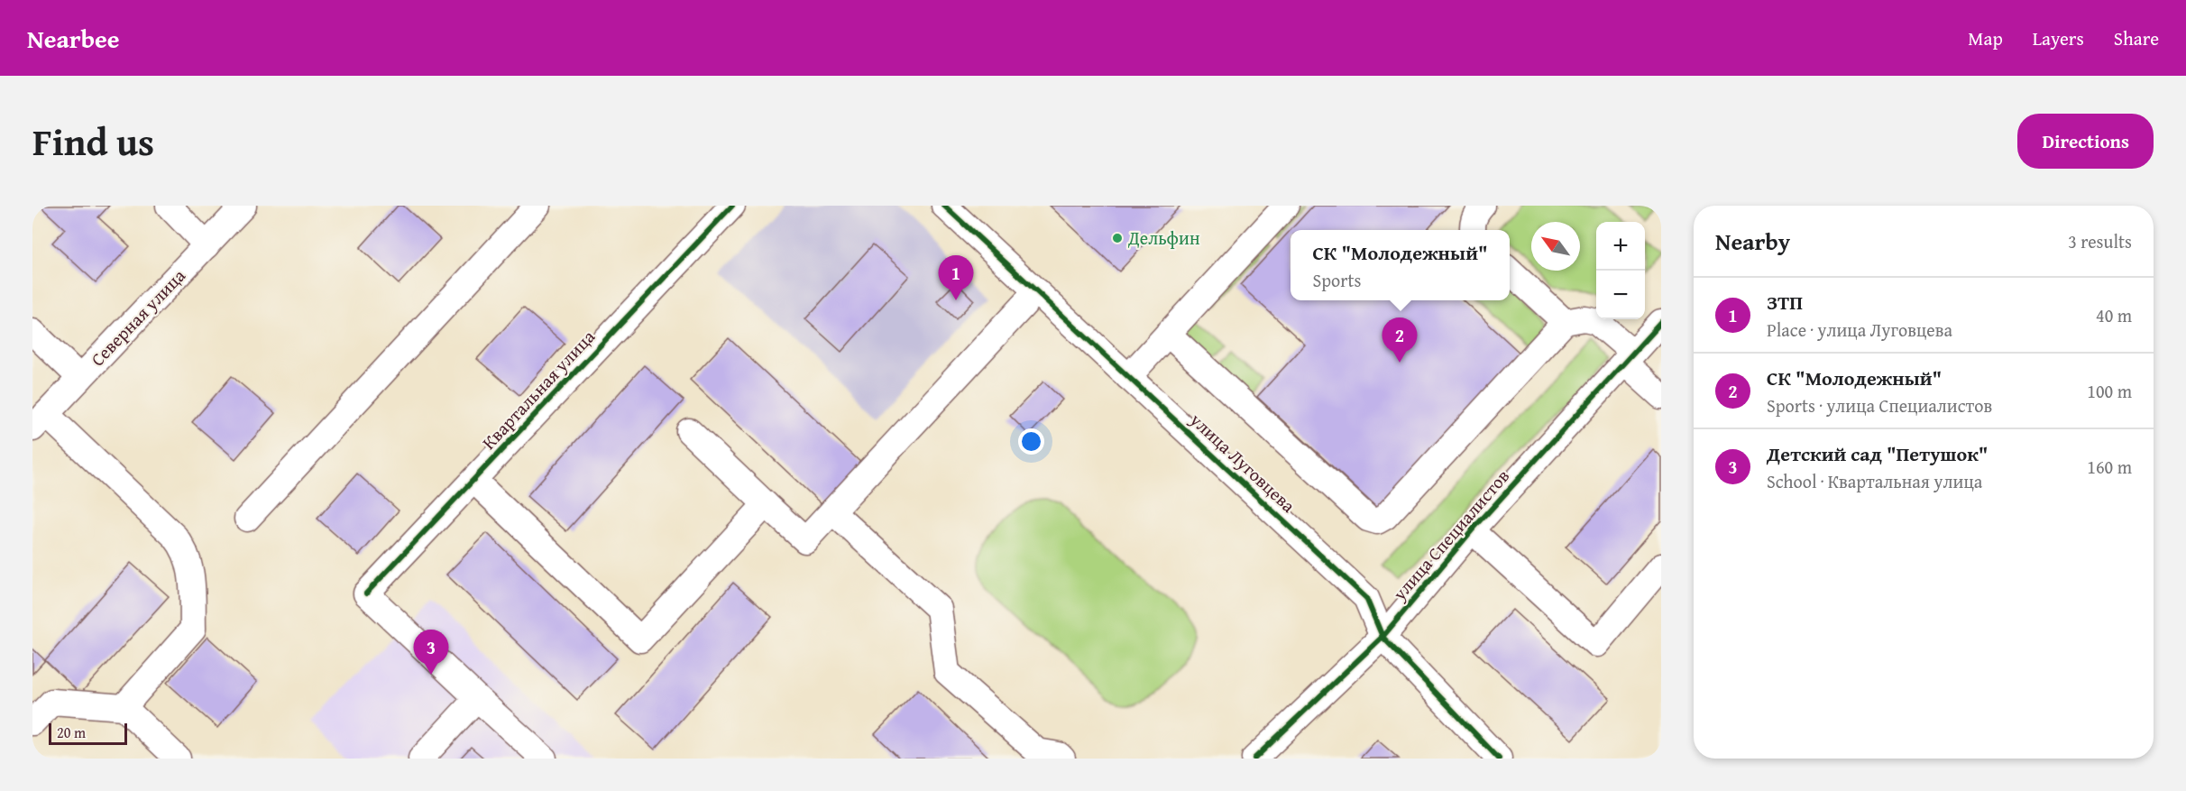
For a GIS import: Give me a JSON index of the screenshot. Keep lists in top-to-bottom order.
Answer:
{
  "streets": {
    "street": [
      "Северная улица",
      "Квартальная улица",
      "улица Луговцева",
      "улица Специалистов"
    ]
  },
  "crossings": [
    ["улица Луговцева", "улица Специалистов"]
  ],
  "places": ["Дельфин"],
  "scale_bar": "20 m",
  "north": "top left",
  "page": {
    "header": "Nearbee",
    "nav": ["Map", "Layers", "Share"],
    "title": "Find us",
    "buttons": "Directions",
    "heading": ["Nearby", "3 results"],
    "map_buttons": ["+", "−"],
    "popup": ["СК \"Молодежный\"", "Sports"],
    "pins": ["1", "2", "3"],
    "list": [
      {
        "mark": "1",
        "name": "ЗТП",
        "note": "Place · улица Луговцева",
        "value": "40 m"
      },
      {
        "mark": "2",
        "name": "СК \"Молодежный\"",
        "note": "Sports · улица Специалистов",
        "value": "100 m"
      },
      {
        "mark": "3",
        "name": "Детский сад \"Петушок\"",
        "note": "School · Квартальная улица",
        "value": "160 m"
      }
    ],
    "scale": "20 m"
  }
}
